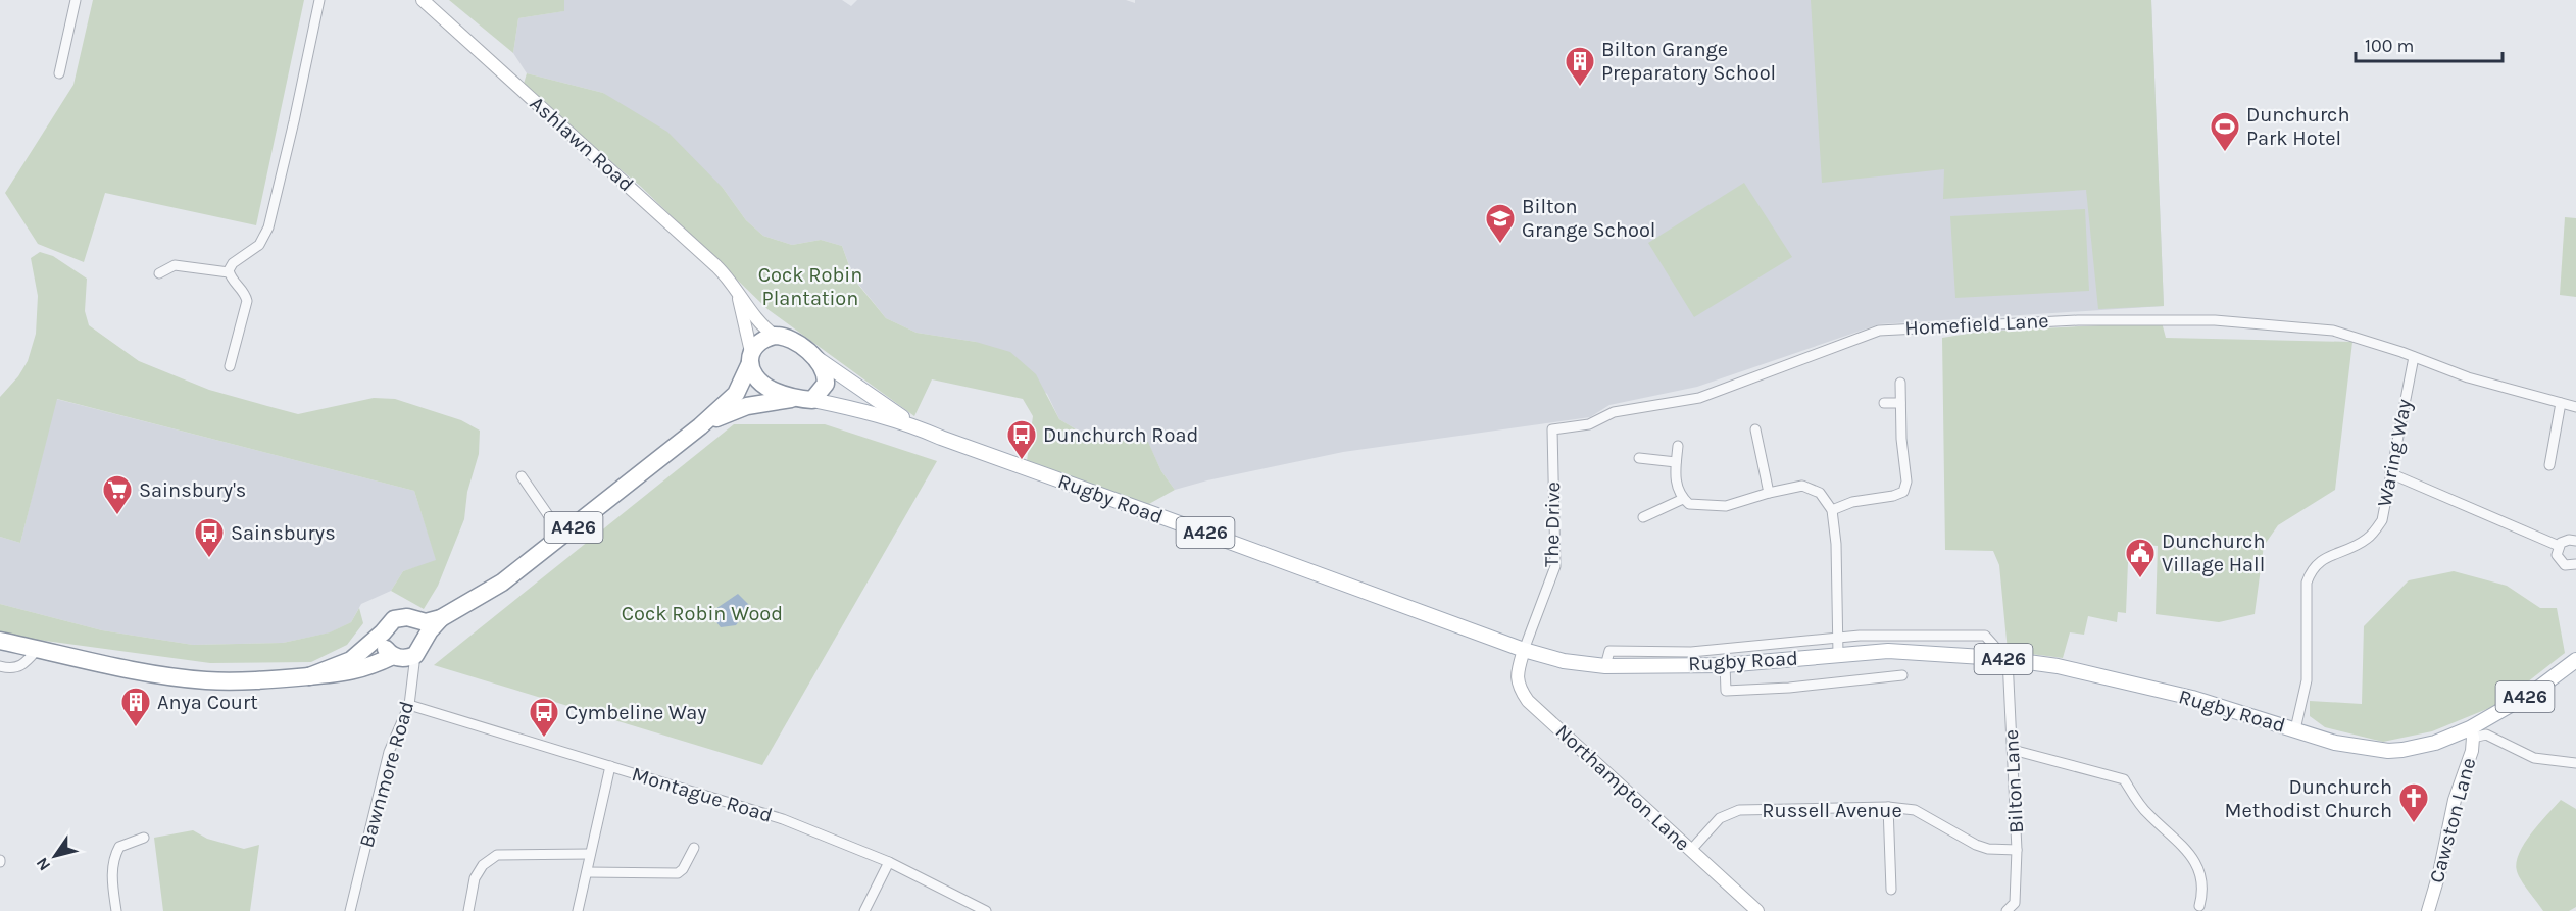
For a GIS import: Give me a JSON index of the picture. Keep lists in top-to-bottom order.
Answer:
{
  "streets": {
    "highway": ["A426"],
    "main road": [
      "Ashlawn Road",
      "Rugby Road",
      "Northampton Lane",
      "Cawston Lane"
    ],
    "street": [
      "Homefield Lane",
      "Waring Way",
      "The Drive",
      "Bawnmore Road",
      "Bilton Lane",
      "Montague Road",
      "Russell Avenue"
    ]
  },
  "crossings": [
    ["Ashlawn Road", "A426"],
    ["Homefield Lane", "Waring Way"],
    ["Homefield Lane", "The Drive"],
    ["Waring Way", "Rugby Road"],
    ["Rugby Road", "The Drive"],
    ["Rugby Road", "A426"],
    ["Rugby Road", "Bilton Lane"],
    ["Rugby Road", "Northampton Lane"],
    ["Rugby Road", "Cawston Lane"],
    ["The Drive", "Northampton Lane"],
    ["A426", "Bawnmore Road"],
    ["Bawnmore Road", "Montague Road"],
    ["Bilton Lane", "Russell Avenue"],
    ["Northampton Lane", "Russell Avenue"]
  ],
  "parks": ["Cock Robin Plantation", "Cock Robin Wood"],
  "places": {
    "building": ["Bilton Grange Preparatory School", "Anya Court"],
    "sports": ["Dunchurch Park Hotel"],
    "school or university": ["Bilton Grange School"],
    "bus stop": ["Dunchurch Road", "Sainsburys", "Cymbeline Way"],
    "supermarket": ["Sainsbury's"],
    "public building": ["Dunchurch Village Hall"],
    "church": ["Dunchurch Methodist Church"]
  },
  "scale_bar": "100 m",
  "north": "bottom left"
}
